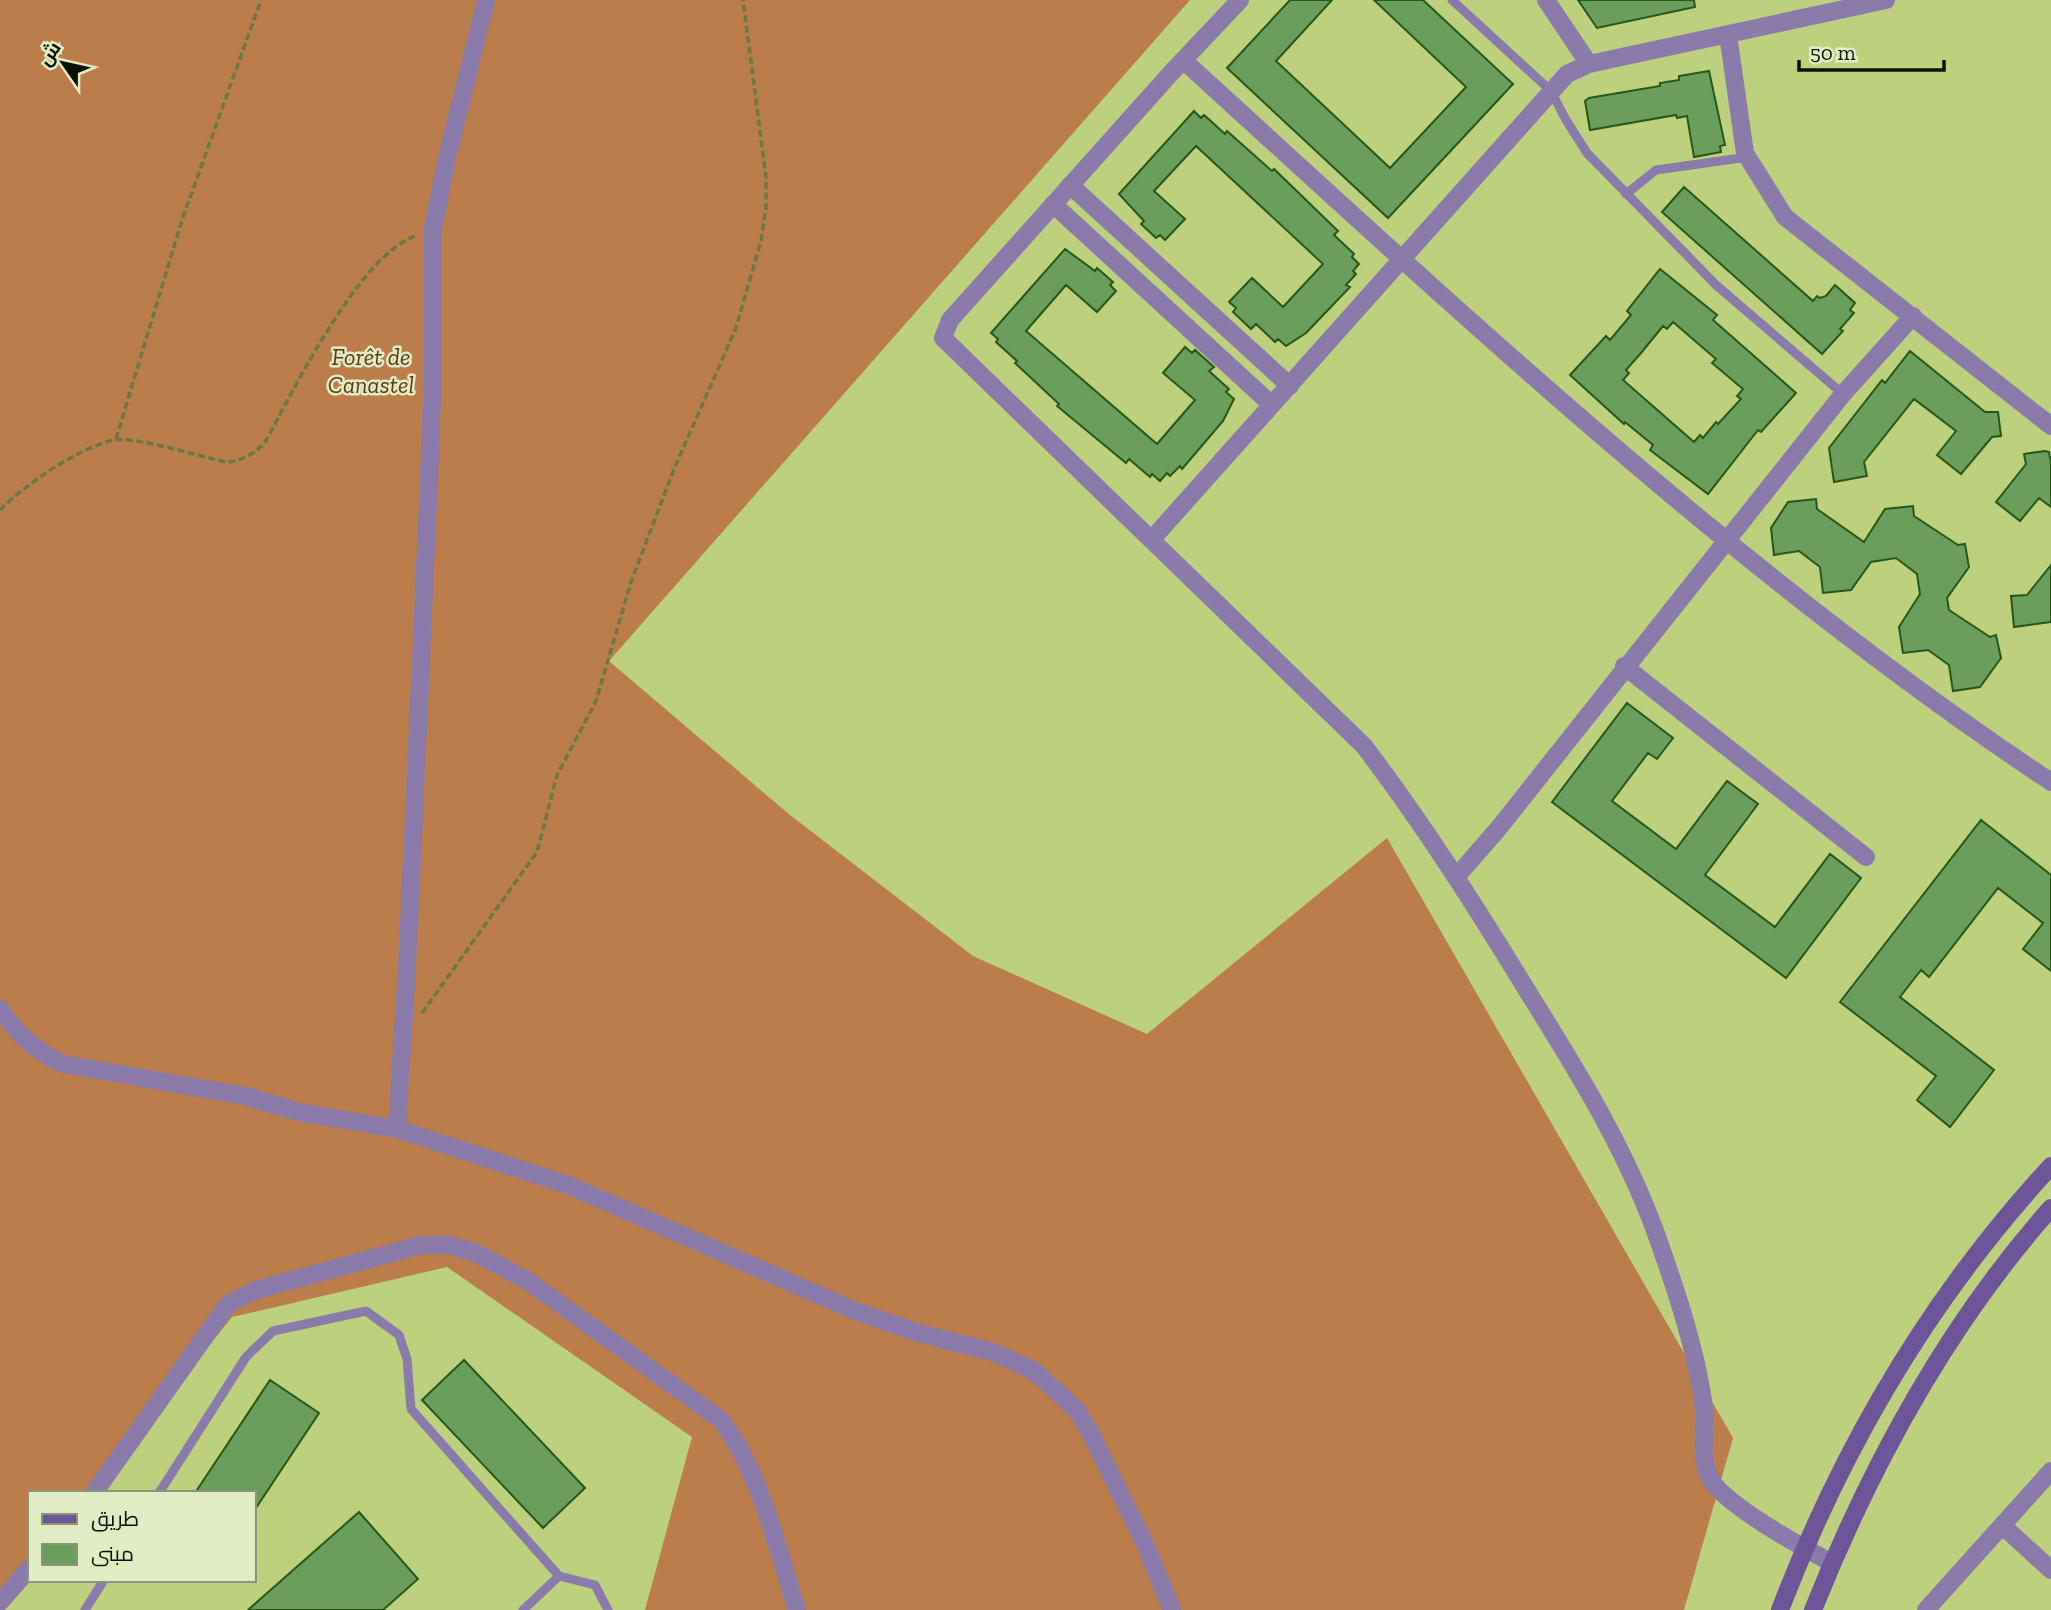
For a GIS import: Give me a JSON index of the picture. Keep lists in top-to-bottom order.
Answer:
{
  "parks": ["Forêt de Canastel"],
  "legend": ["طريق", "مبنى"],
  "scale_bar": "50 m",
  "north": "top left"
}
